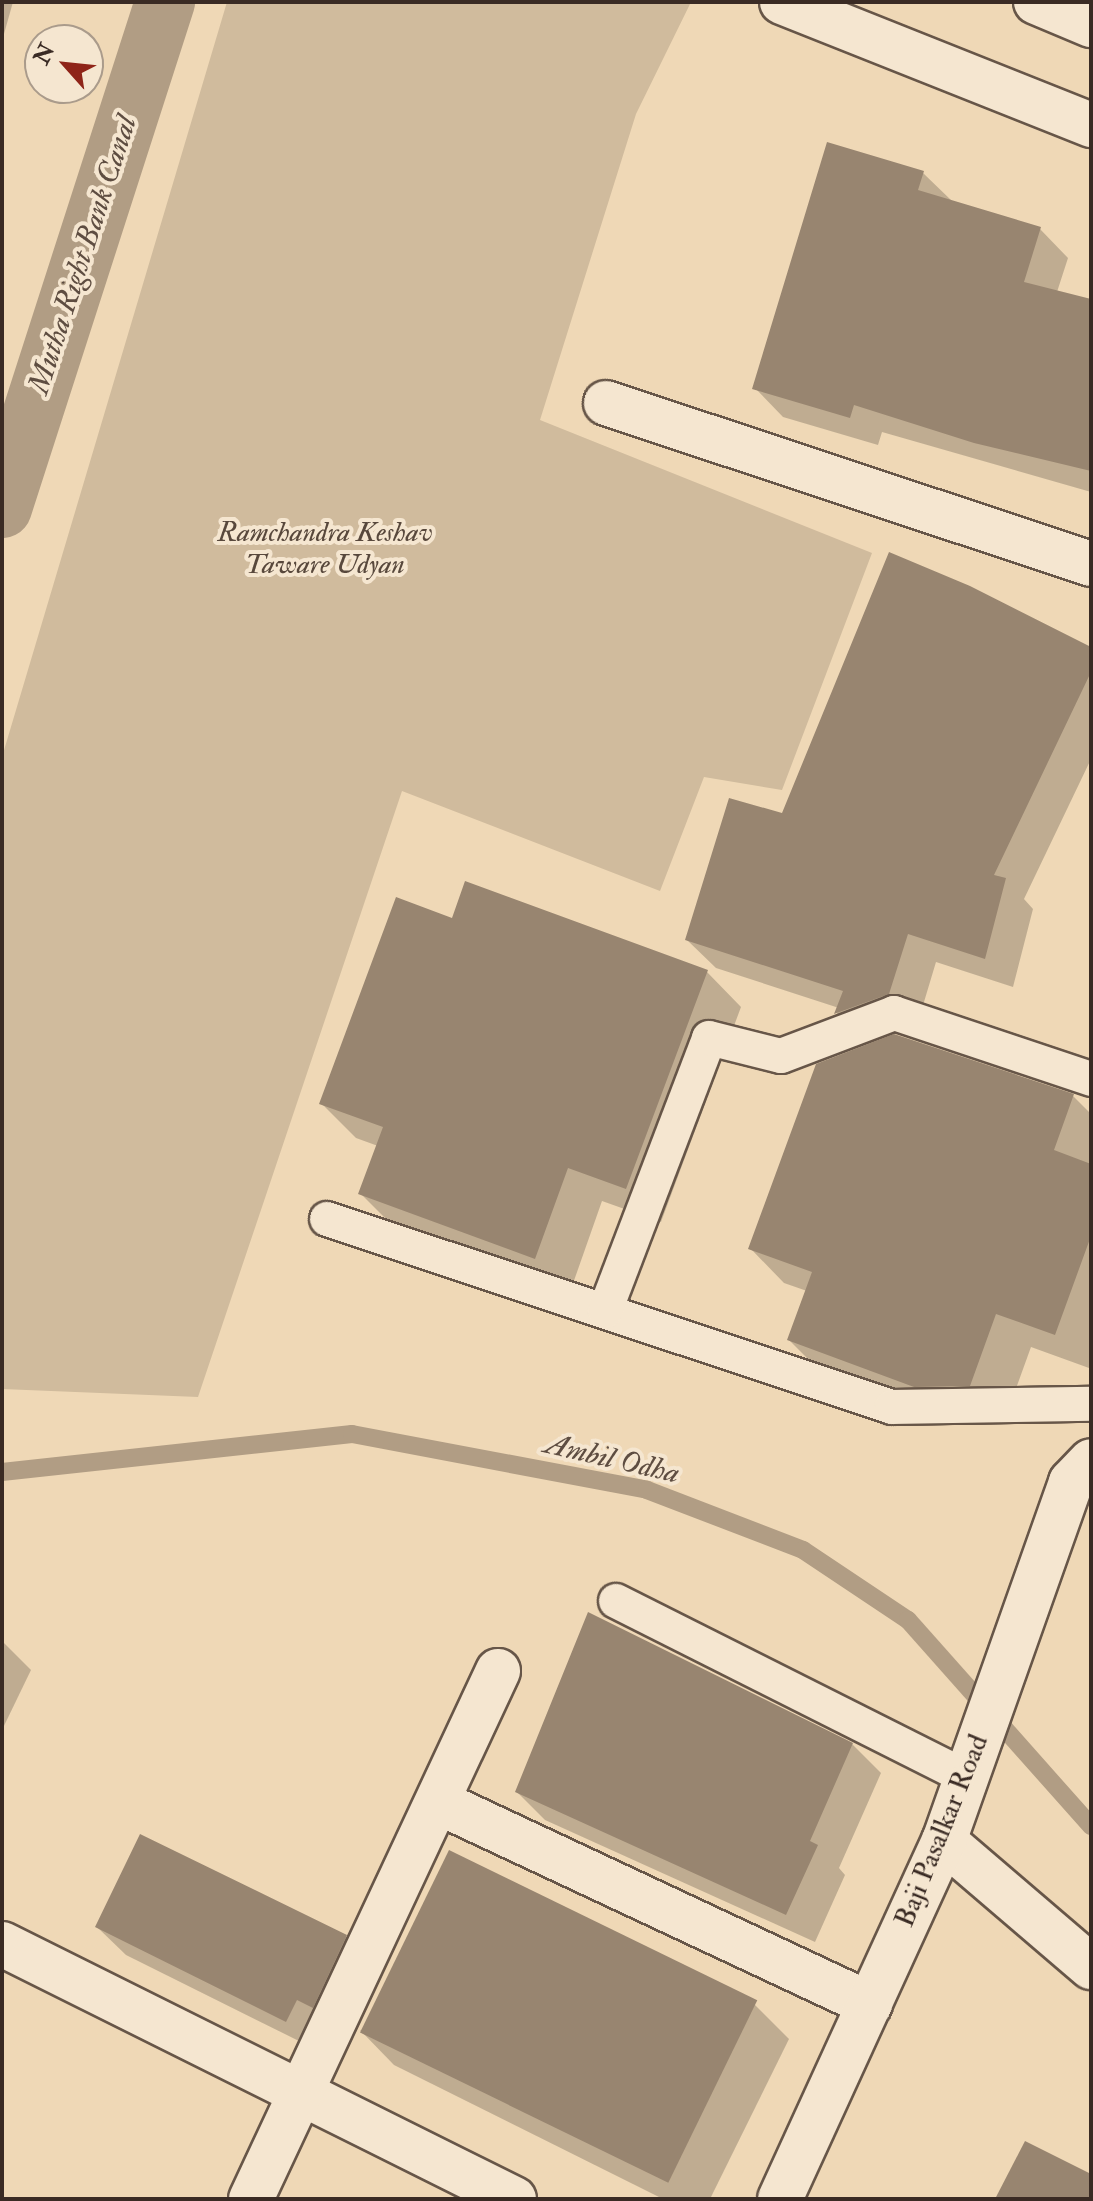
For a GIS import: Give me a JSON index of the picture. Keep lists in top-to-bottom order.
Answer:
{
  "streets": {
    "street": ["Baji Pasalkar Road"]
  },
  "water": ["Mutha Right Bank Canal", "Ambil Odha"],
  "parks": ["Ramchandra Keshav Taware Udyan"],
  "north": "top left"
}
